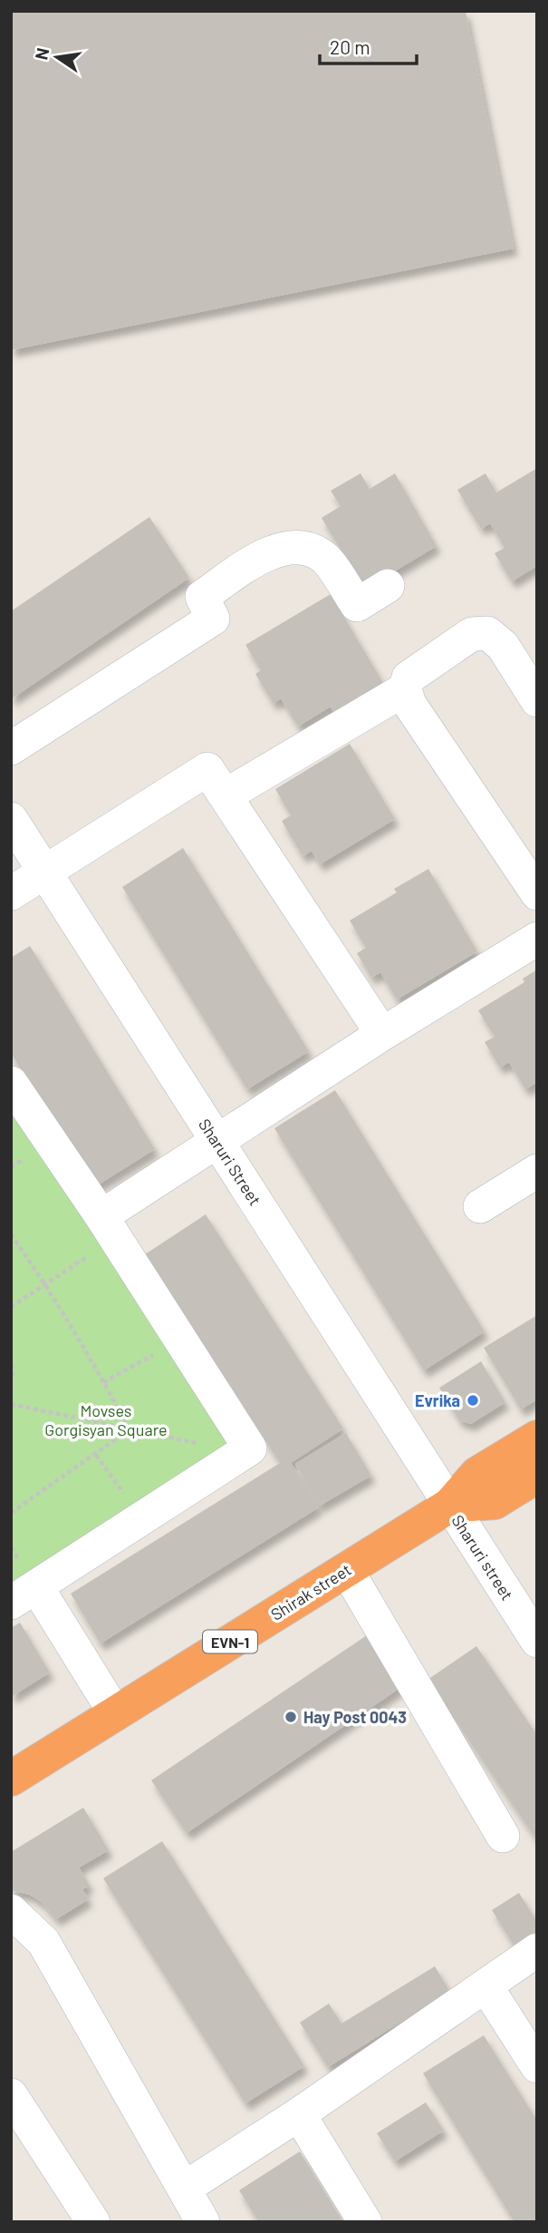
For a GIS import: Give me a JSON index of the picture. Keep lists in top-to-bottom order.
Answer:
{
  "streets": {
    "highway": ["Shirak street", "EVN-1"],
    "street": ["Sharuri Street", "Sharuri street"]
  },
  "crossings": [
    ["Sharuri Street", "Sharuri street"],
    ["Sharuri Street", "Shirak street"],
    ["Sharuri street", "Shirak street"]
  ],
  "parks": ["Movses Gorgisyan Square"],
  "places": ["Evrika", "Hay Post 0043"],
  "scale_bar": "20 m",
  "north": "left"
}
